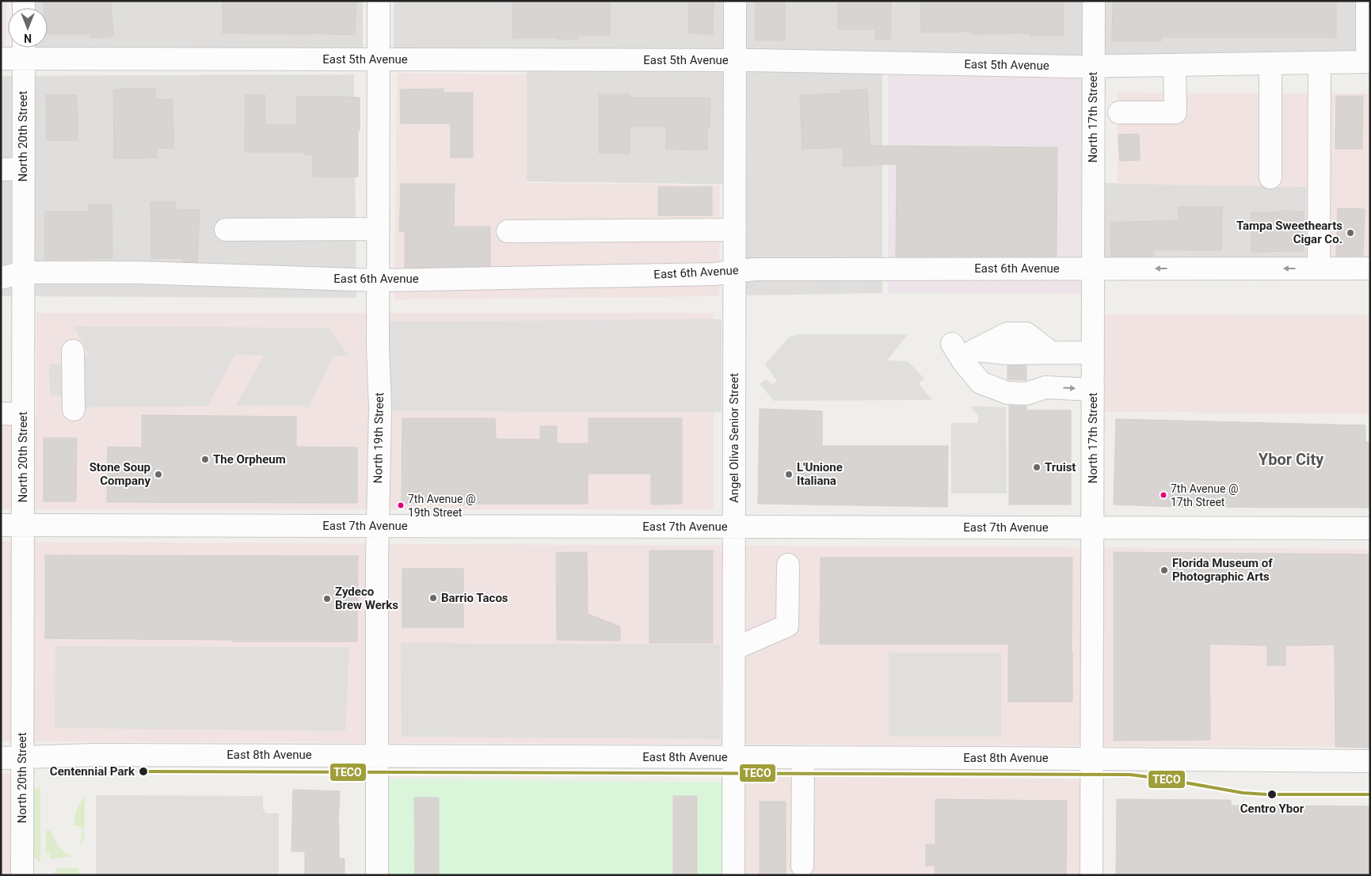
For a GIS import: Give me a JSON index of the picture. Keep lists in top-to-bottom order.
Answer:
{
  "streets": {
    "street": [
      "East 5th Avenue",
      "North 17th Street",
      "North 20th Street",
      "East 6th Avenue",
      "North 19th Street",
      "Angel Oliva Senior Street",
      "East 7th Avenue",
      "East 8th Avenue"
    ]
  },
  "crossings": [
    ["East 5th Avenue", "North 17th Street"],
    ["East 5th Avenue", "North 20th Street"],
    ["East 5th Avenue", "North 19th Street"],
    ["East 5th Avenue", "Angel Oliva Senior Street"],
    ["North 17th Street", "East 6th Avenue"],
    ["North 17th Street", "East 7th Avenue"],
    ["North 17th Street", "East 8th Avenue"],
    ["North 20th Street", "East 6th Avenue"],
    ["North 20th Street", "East 7th Avenue"],
    ["North 20th Street", "East 8th Avenue"],
    ["East 6th Avenue", "North 19th Street"],
    ["East 6th Avenue", "Angel Oliva Senior Street"],
    ["North 19th Street", "East 7th Avenue"],
    ["North 19th Street", "East 8th Avenue"],
    ["Angel Oliva Senior Street", "East 7th Avenue"],
    ["Angel Oliva Senior Street", "East 8th Avenue"]
  ],
  "districts": ["Ybor City"],
  "places": [
    "Tampa Sweethearts Cigar Co.",
    "The Orpheum",
    "Truist",
    "Stone Soup Company",
    "L'Unione Italiana",
    "7th Avenue @ 17th Street",
    "7th Avenue @ 19th Street",
    "Florida Museum of Photographic Arts",
    "Barrio Tacos",
    "Zydeco Brew Werks",
    "Centennial Park",
    "Centro Ybor"
  ],
  "lines": ["transit line TECO"],
  "north": "bottom"
}
